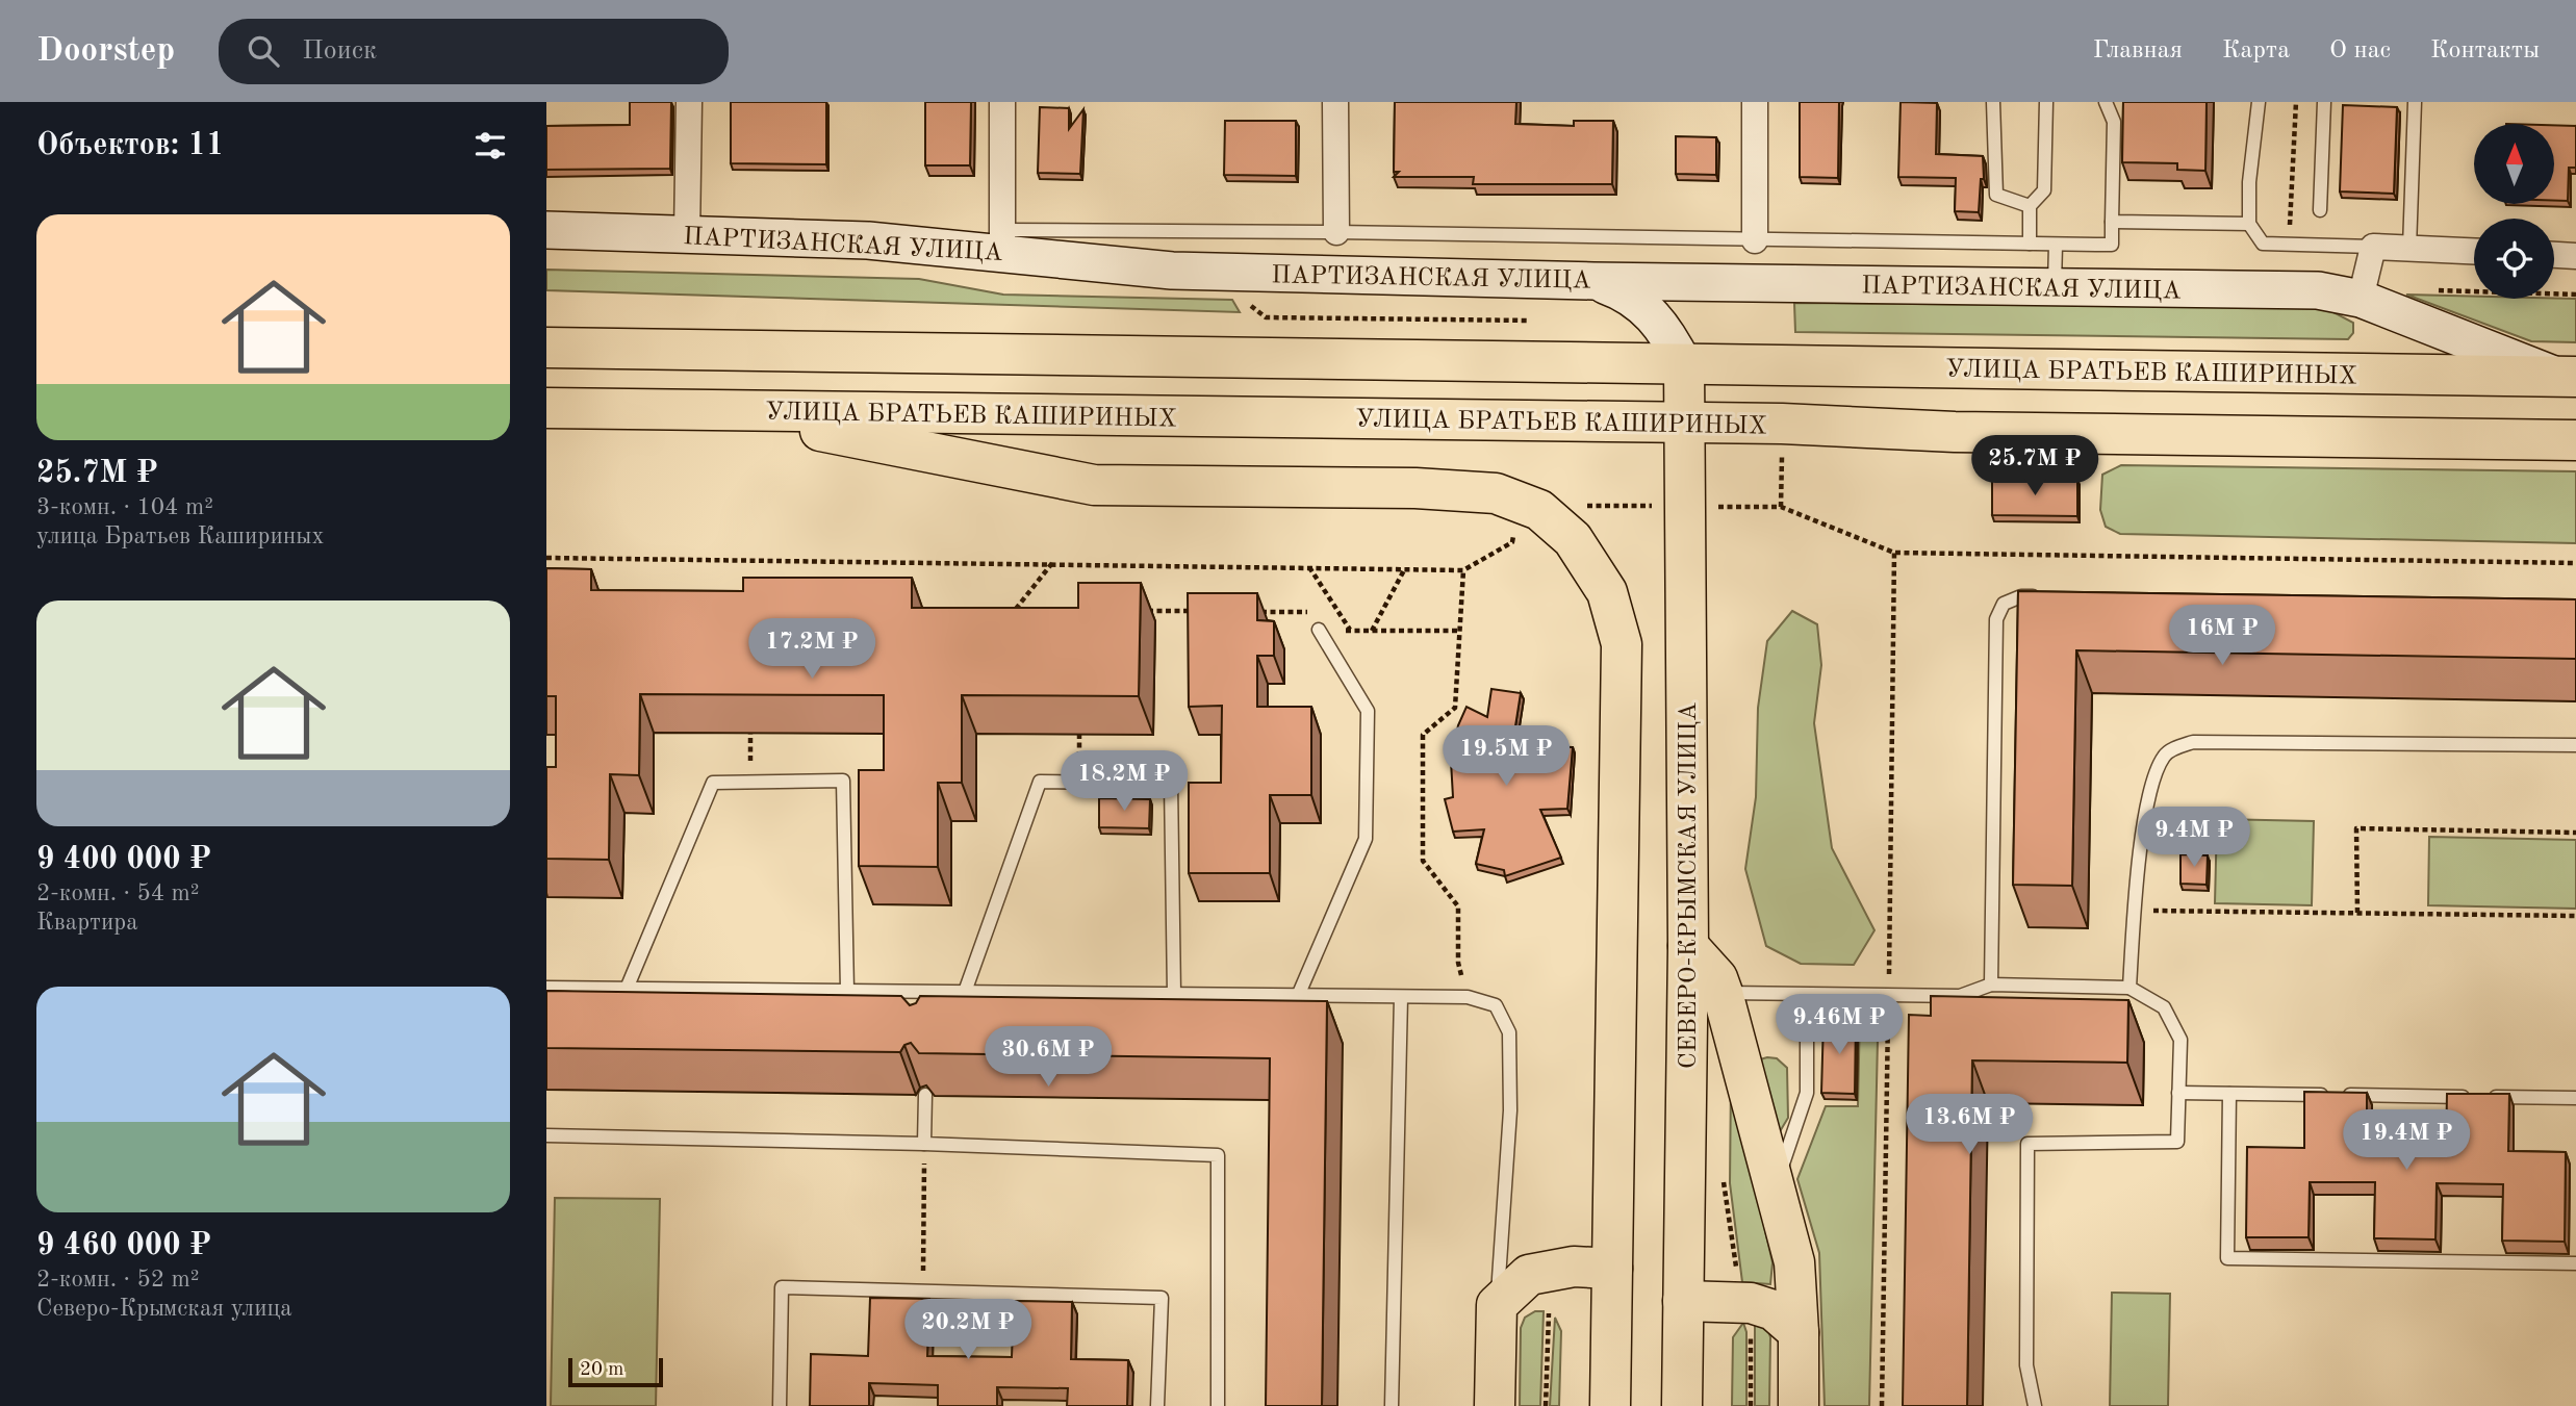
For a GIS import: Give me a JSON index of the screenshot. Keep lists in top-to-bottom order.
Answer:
{
  "streets": {
    "main road": ["ПАРТИЗАНСКАЯ УЛИЦА", "УЛИЦА БРАТЬЕВ КАШИРИНЫХ", "СЕВЕРО-КРЫМСКАЯ УЛИЦА"]
  },
  "crossings": [
    ["ПАРТИЗАНСКАЯ УЛИЦА", "УЛИЦА БРАТЬЕВ КАШИРИНЫХ"],
    ["УЛИЦА БРАТЬЕВ КАШИРИНЫХ", "СЕВЕРО-КРЫМСКАЯ УЛИЦА"]
  ],
  "scale_bar": "20 m",
  "north": "top",
  "page": {
    "header": "Doorstep",
    "search": "Поиск",
    "nav": [
      "Главная",
      "Карта",
      "О нас",
      "Контакты"
    ],
    "heading": "Объектов: 11",
    "list": [
      {
        "name": "25.7M ₽",
        "note": "3-комн. · 104 m² · улица Братьев Кашириных"
      },
      {
        "name": "9 400 000 ₽",
        "note": "2-комн. · 54 m² · Квартира"
      },
      {
        "name": "9 460 000 ₽",
        "note": "2-комн. · 52 m² · Северо-Крымская улица"
      }
    ],
    "price": [
      "25.7M ₽",
      "16M ₽",
      "17.2M ₽",
      "19.5M ₽",
      "18.2M ₽",
      "9.4M ₽",
      "9.46M ₽",
      "30.6M ₽",
      "13.6M ₽",
      "19.4M ₽",
      "20.2M ₽"
    ],
    "scale": "20 m"
  }
}
